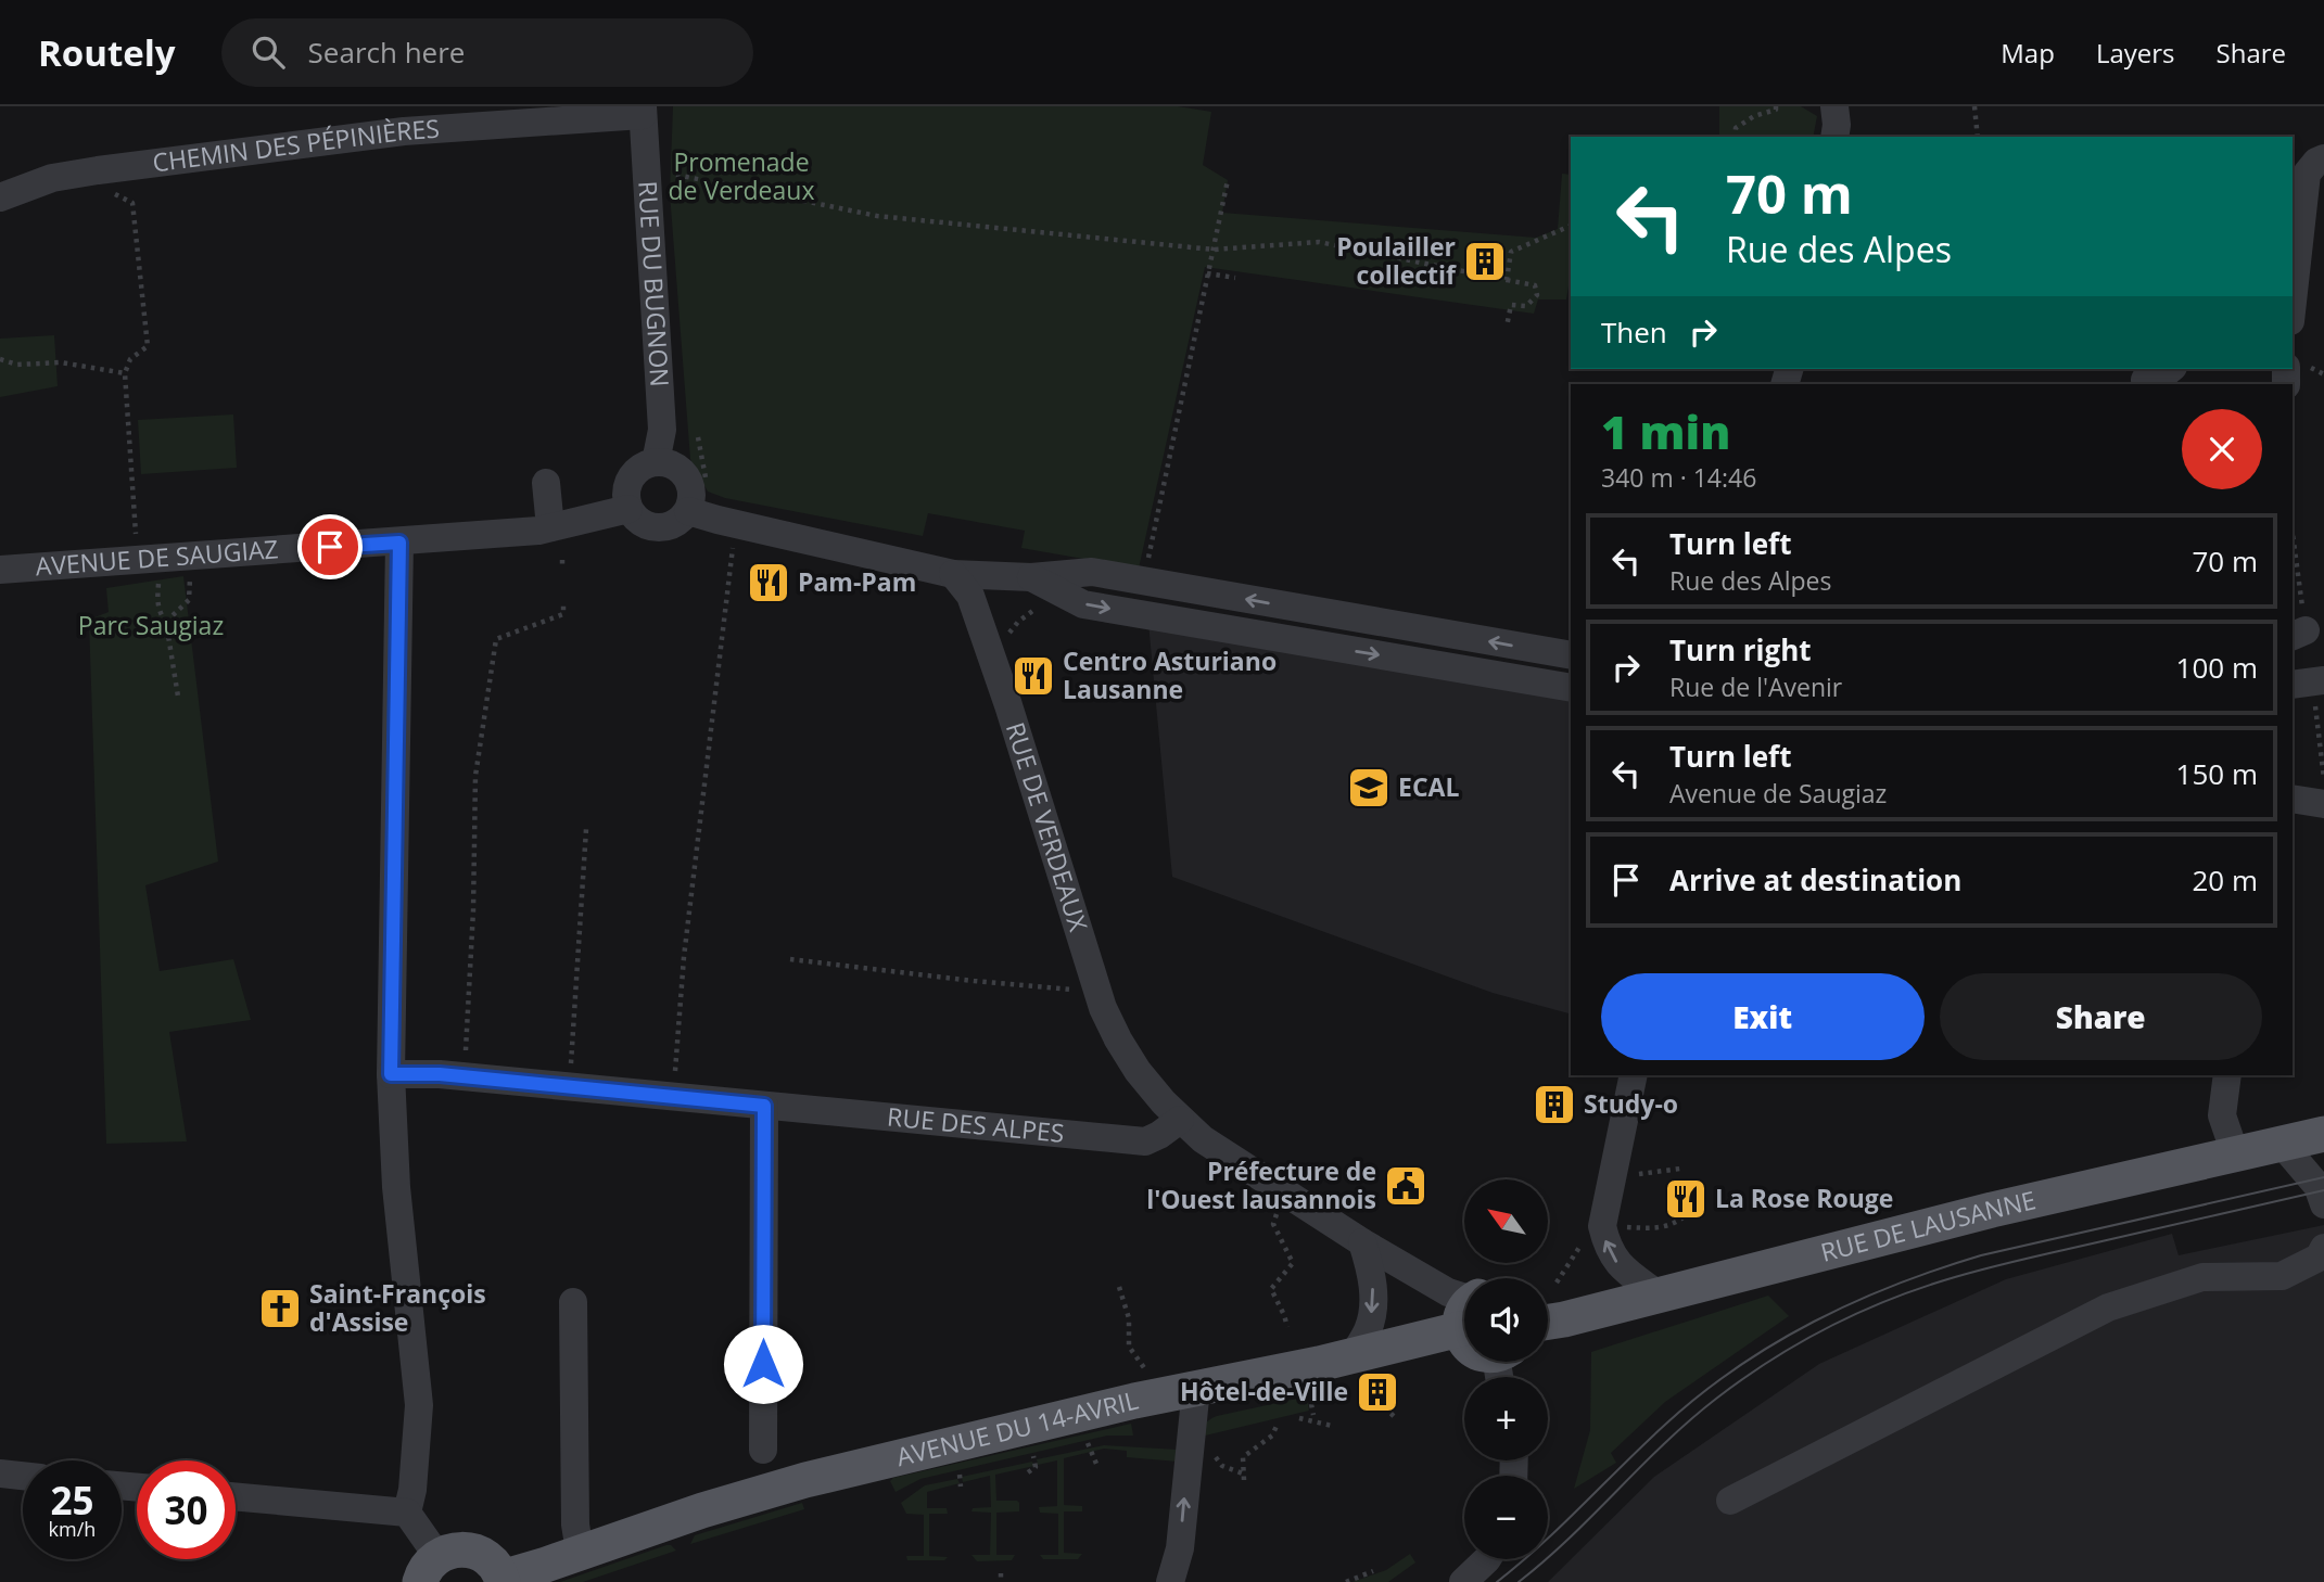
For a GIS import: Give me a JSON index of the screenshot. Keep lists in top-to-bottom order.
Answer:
{
  "streets": {
    "main road": ["RUE DE LAUSANNE", "AVENUE DU 14-AVRIL"],
    "street": [
      "CHEMIN DES PÉPINIÈRES",
      "RUE DU BUGNON",
      "AVENUE DE SAUGIAZ",
      "RUE DE VERDEAUX",
      "RUE DES ALPES"
    ]
  },
  "crossings": [
    ["CHEMIN DES PÉPINIÈRES", "RUE DU BUGNON"],
    ["RUE DU BUGNON", "AVENUE DE SAUGIAZ"],
    ["RUE DE VERDEAUX", "RUE DES ALPES"]
  ],
  "parks": ["Promenade de Verdeaux", "Parc Saugiaz"],
  "places": {
    "building": ["Poulailler collectif", "Study-o", "Hôtel-de-Ville"],
    "restaurant": ["Pam-Pam", "Centro Asturiano Lausanne", "La Rose Rouge"],
    "school or university": ["ECAL"],
    "public building": ["Préfecture de l'Ouest lausannois"],
    "church": ["Saint-François d'Assise"]
  },
  "north": "top left",
  "page": {
    "header": "Routely",
    "search": "Search here",
    "nav": ["Map", "Layers", "Share"],
    "turn": ["70 m", "Rue des Alpes"],
    "then": "Then",
    "heading": ["1 min", "340 m · 14:46"],
    "list": [
      {
        "name": "Turn left",
        "note": "Rue des Alpes",
        "value": "70 m"
      },
      {
        "name": "Turn right",
        "note": "Rue de l'Avenir",
        "value": "100 m"
      },
      {
        "name": "Turn left",
        "note": "Avenue de Saugiaz",
        "value": "150 m"
      },
      {
        "name": "Arrive at destination",
        "value": "20 m"
      }
    ],
    "buttons": ["Exit", "Share"],
    "map_buttons": ["+", "−"],
    "speed": "25 km/h",
    "limit": "30"
  }
}
